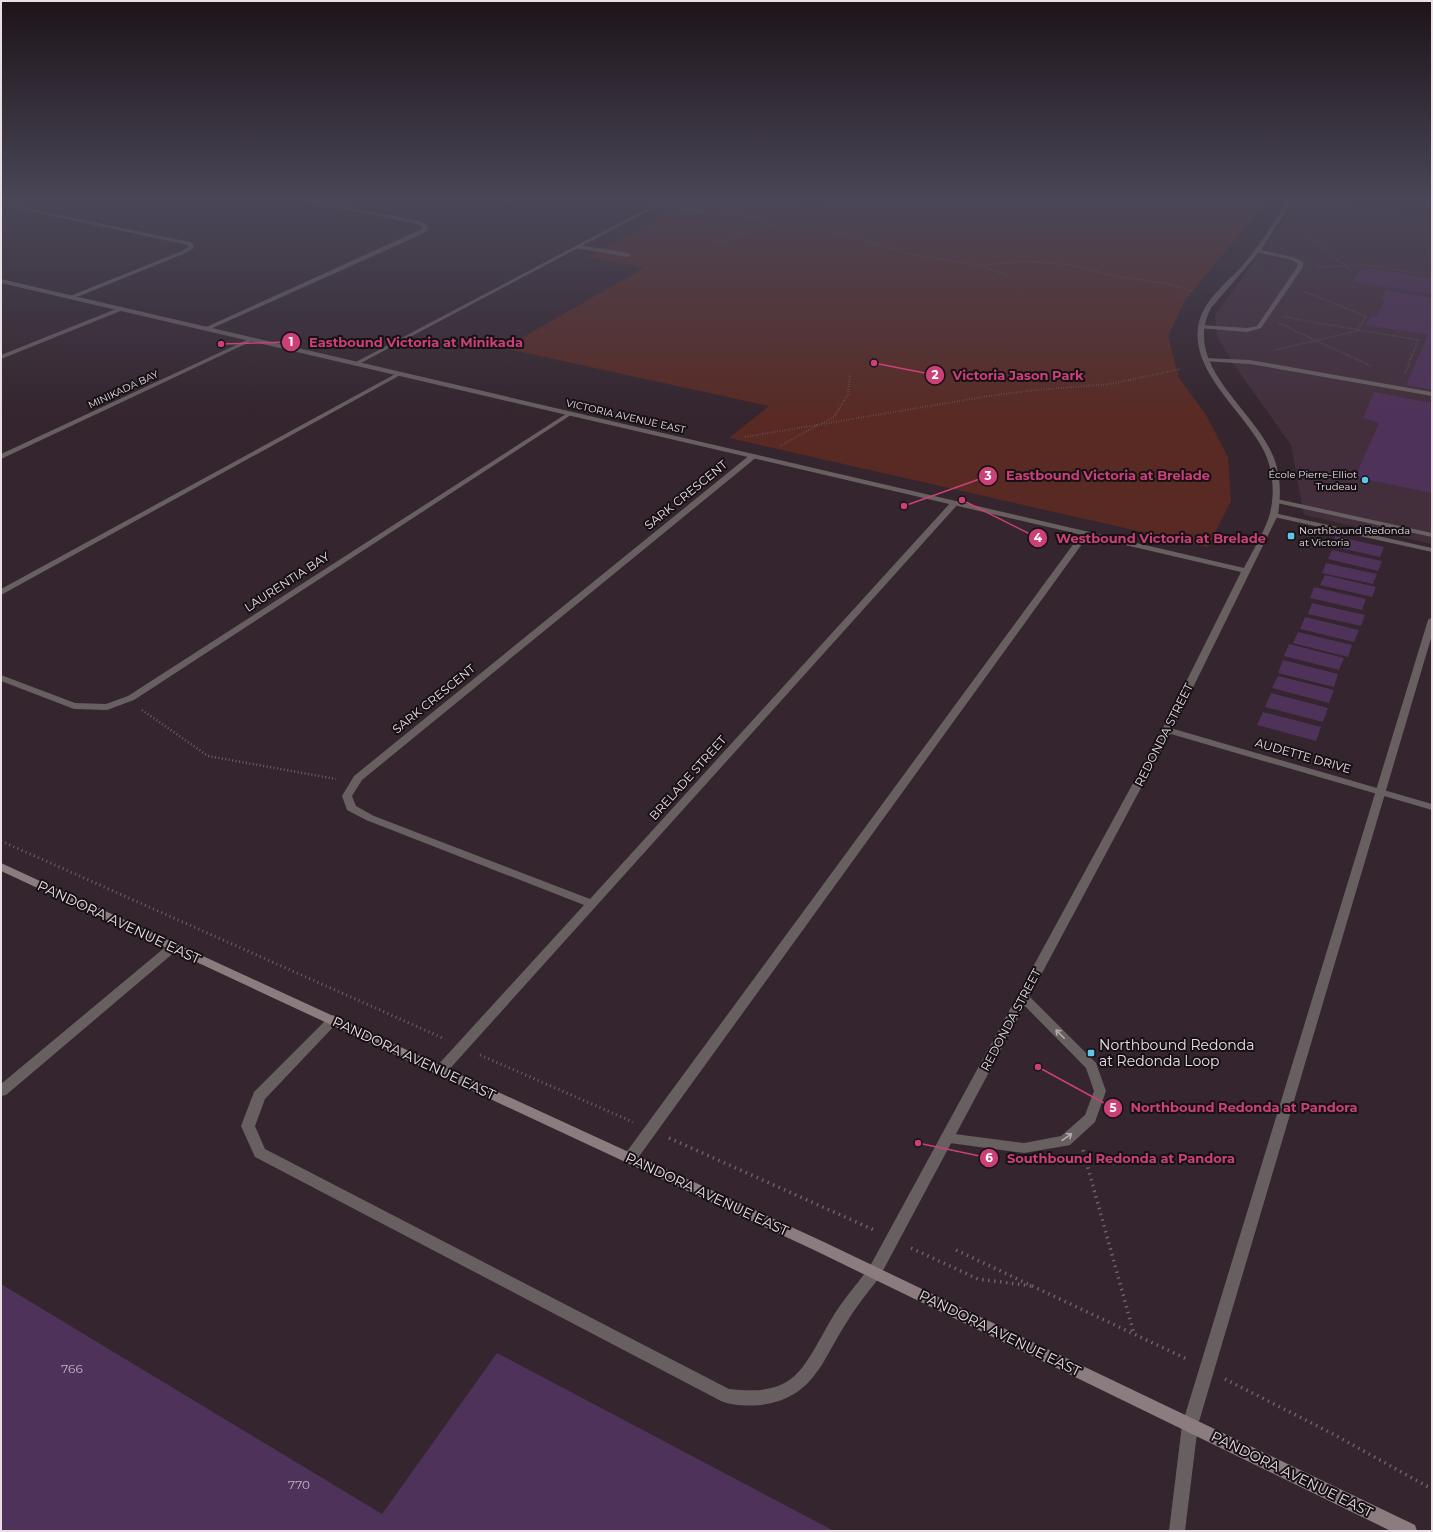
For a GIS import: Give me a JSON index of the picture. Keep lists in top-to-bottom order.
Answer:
{
  "streets": {
    "main road": ["PANDORA AVENUE EAST"],
    "street": [
      "MINIKADA BAY",
      "VICTORIA AVENUE EAST",
      "SARK CRESCENT",
      "LAURENTIA BAY",
      "REDONDA STREET",
      "AUDETTE DRIVE",
      "BRELADE STREET"
    ]
  },
  "crossings": [
    ["MINIKADA BAY", "VICTORIA AVENUE EAST"],
    ["VICTORIA AVENUE EAST", "SARK CRESCENT"],
    ["VICTORIA AVENUE EAST", "LAURENTIA BAY"],
    ["VICTORIA AVENUE EAST", "REDONDA STREET"],
    ["VICTORIA AVENUE EAST", "BRELADE STREET"],
    ["SARK CRESCENT", "BRELADE STREET"],
    ["REDONDA STREET", "AUDETTE DRIVE"],
    ["REDONDA STREET", "PANDORA AVENUE EAST"],
    ["BRELADE STREET", "PANDORA AVENUE EAST"]
  ],
  "places": {
    "other": [
      "Eastbound Victoria at Minikada",
      "Victoria Jason Park",
      "École Pierre-Elliot Trudeau",
      "Westbound Victoria at Brelade",
      "Eastbound Victoria at Brelade",
      "Northbound Redonda at Pandora",
      "Southbound Redonda at Pandora"
    ],
    "transit": ["Northbound Redonda at Victoria", "Northbound Redonda at Redonda Loop"]
  },
  "house_numbers": ["766", "770"]
}
